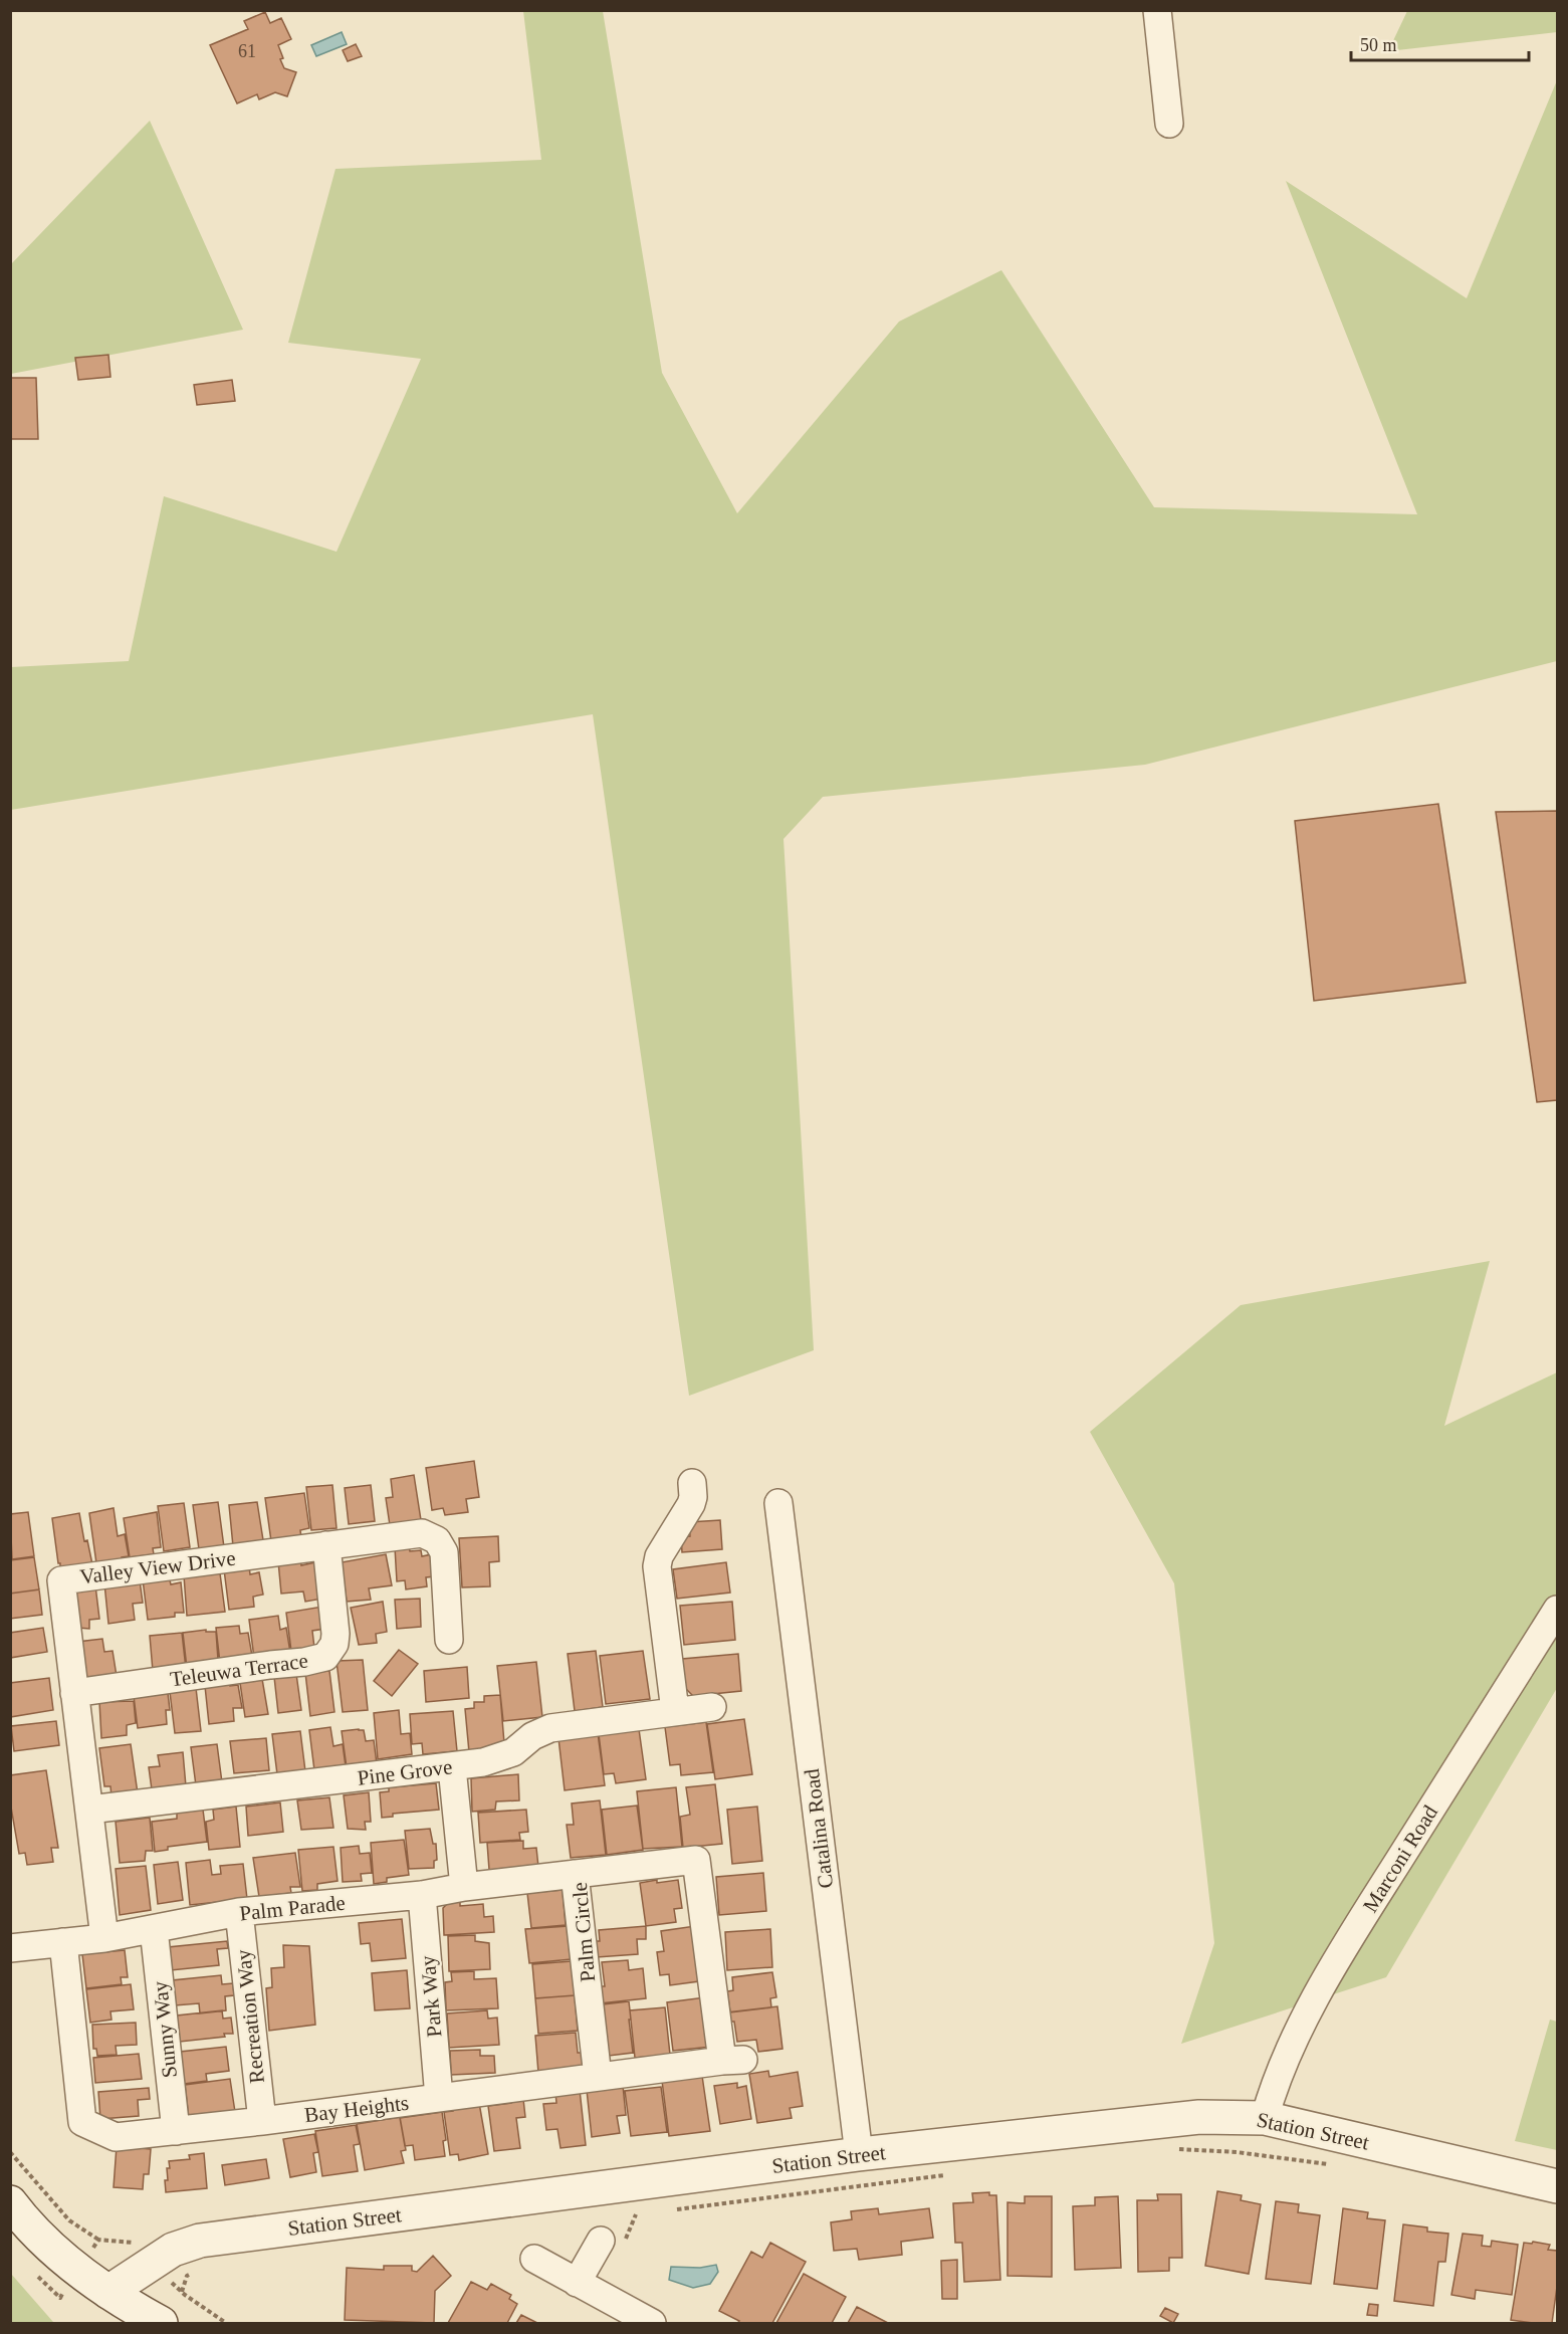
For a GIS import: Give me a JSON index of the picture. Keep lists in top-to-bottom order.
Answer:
{
  "streets": {
    "street": [
      "Valley View Drive",
      "Teleuwa Terrace",
      "Pine Grove",
      "Catalina Road",
      "Marconi Road",
      "Palm Parade",
      "Palm Circle",
      "Park Way",
      "Recreation Way",
      "Sunny Way",
      "Bay Heights",
      "Station Street"
    ]
  },
  "crossings": [
    ["Valley View Drive", "Teleuwa Terrace"],
    ["Valley View Drive", "Pine Grove"],
    ["Valley View Drive", "Palm Parade"],
    ["Catalina Road", "Station Street"],
    ["Marconi Road", "Station Street"],
    ["Palm Parade", "Palm Circle"],
    ["Palm Parade", "Park Way"],
    ["Palm Parade", "Recreation Way"],
    ["Palm Parade", "Sunny Way"],
    ["Palm Parade", "Bay Heights"],
    ["Palm Circle", "Bay Heights"],
    ["Park Way", "Bay Heights"],
    ["Recreation Way", "Bay Heights"],
    ["Sunny Way", "Bay Heights"]
  ],
  "house_numbers": ["61"],
  "scale_bar": "50 m"
}
